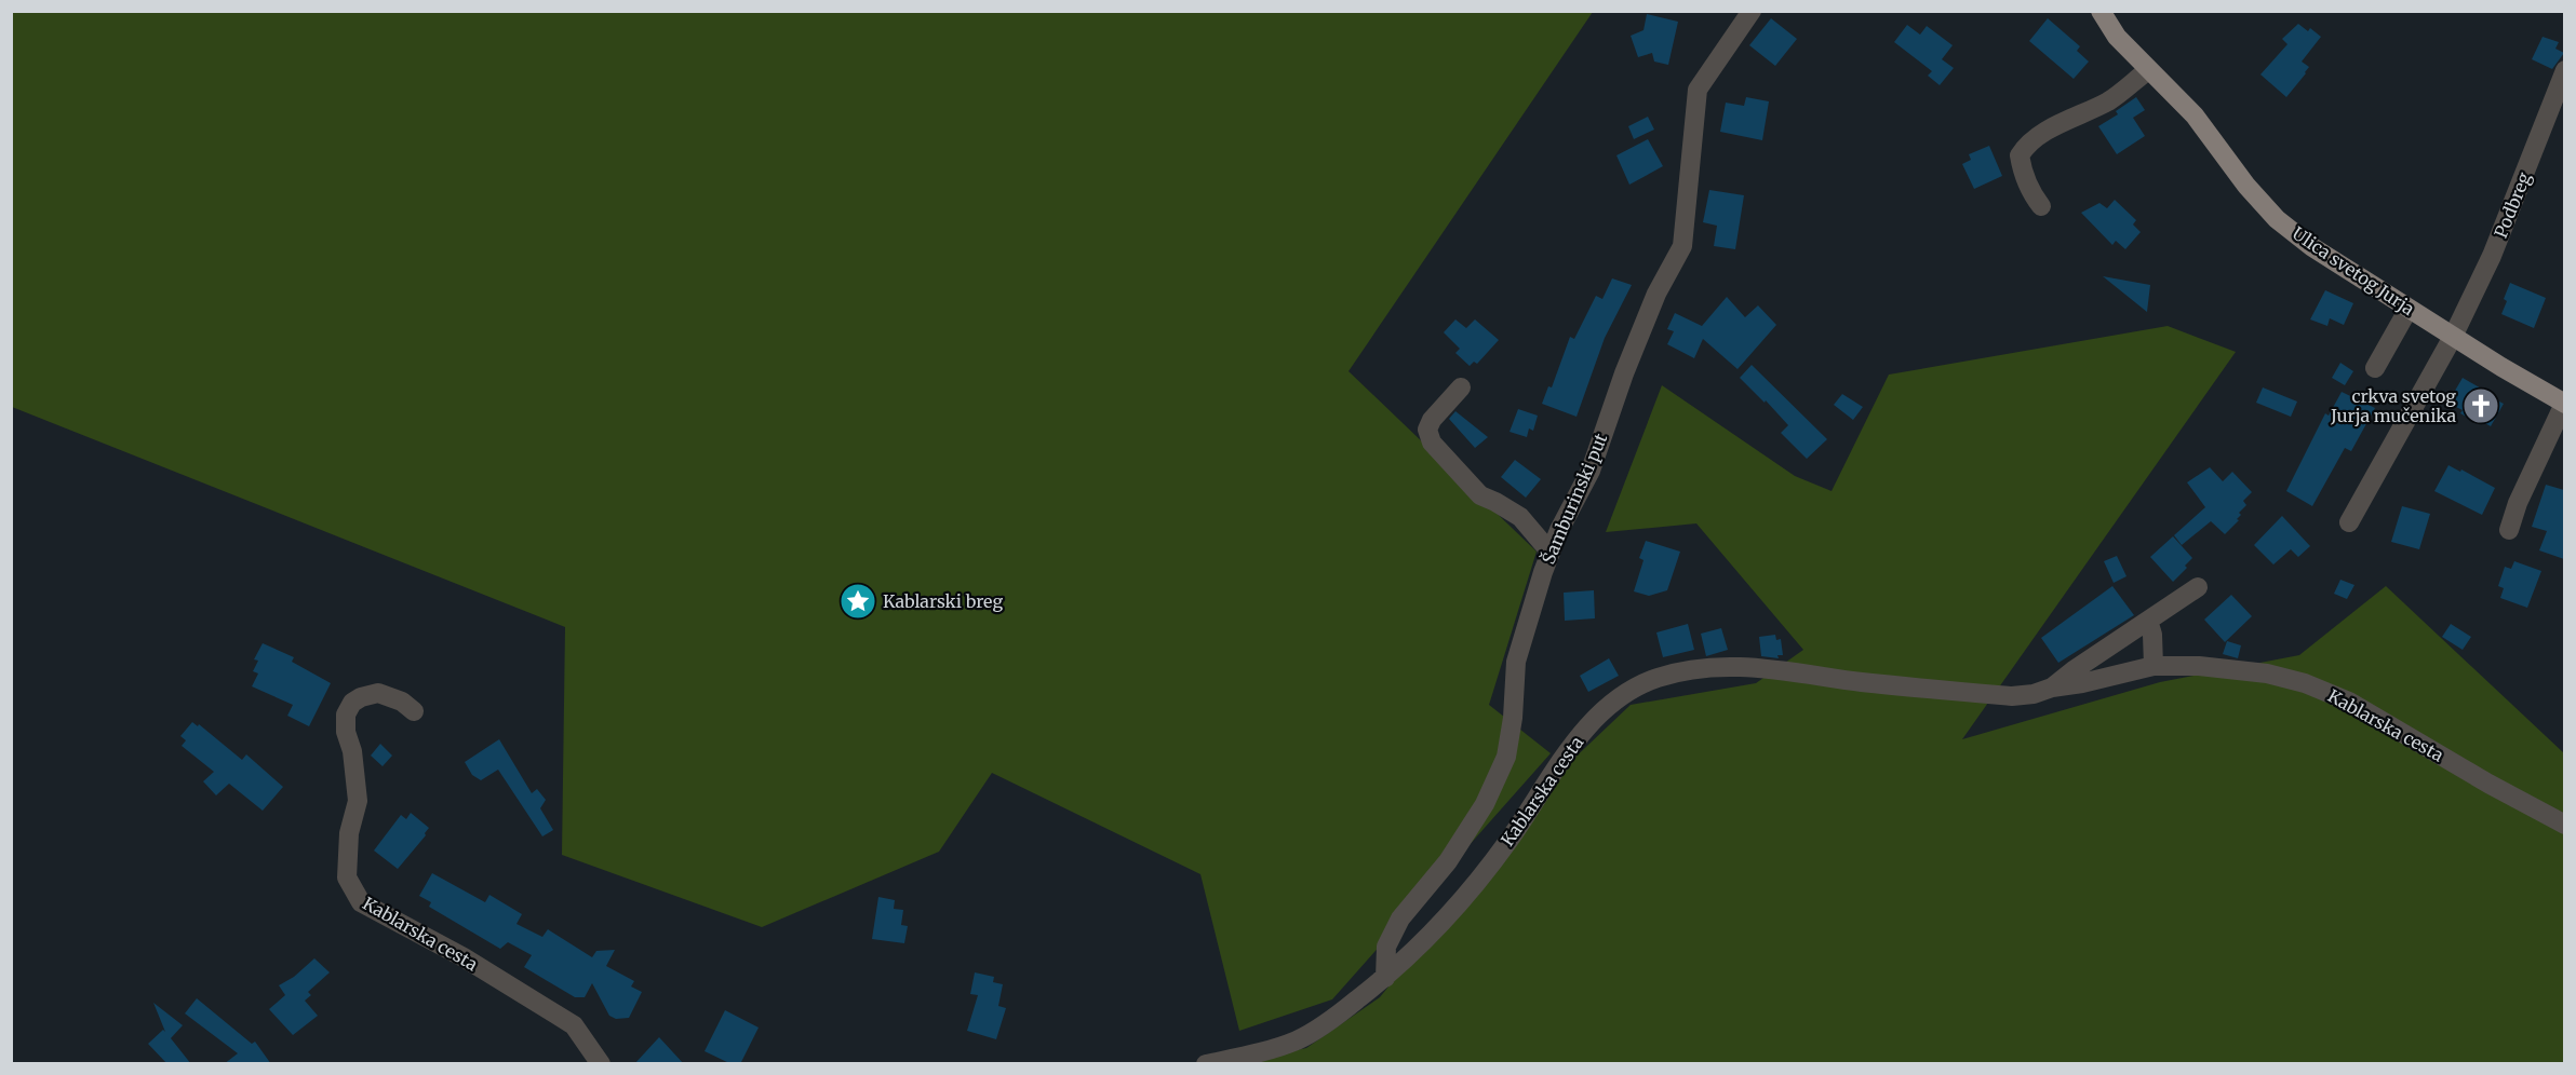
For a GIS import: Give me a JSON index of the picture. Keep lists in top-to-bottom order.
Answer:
{
  "streets": {
    "main road": ["Ulica svetog Jurja"],
    "street": ["Podbreg", "Šamburinski put", "Kablarska cesta"]
  },
  "crossings": [
    ["Podbreg", "Ulica svetog Jurja"],
    ["Šamburinski put", "Kablarska cesta"]
  ],
  "places": {
    "church": ["crkva svetog Jurja mučenika"],
    "place": ["Kablarski breg"]
  }
}
